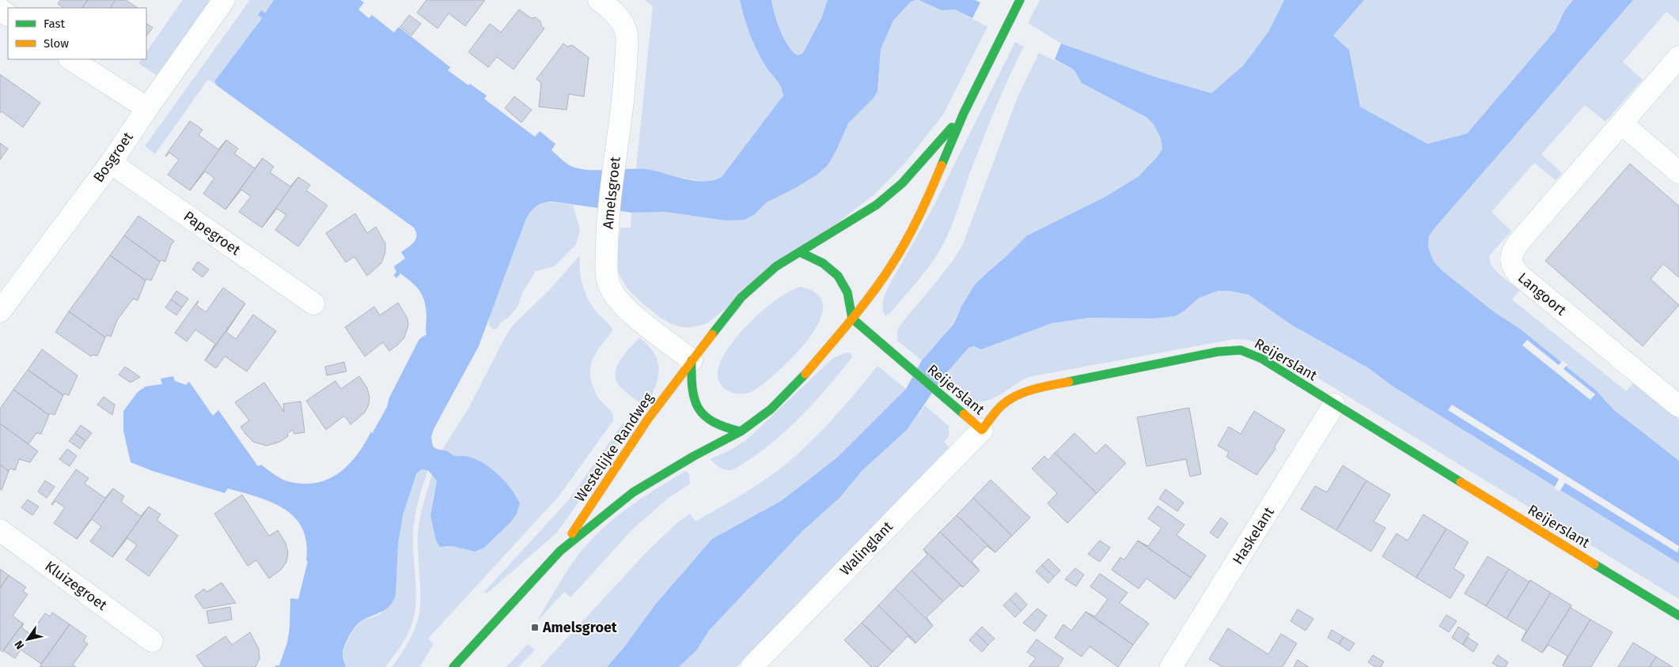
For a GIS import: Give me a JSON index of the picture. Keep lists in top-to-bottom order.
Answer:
{
  "streets": {
    "street": [
      "Bosgroet",
      "Amelsgroet",
      "Papegroet",
      "Langoort",
      "Reijerslant",
      "Westelijke Randweg",
      "Haskelant",
      "Walinglant",
      "Kluizegroet"
    ]
  },
  "crossings": [
    ["Bosgroet", "Papegroet"],
    ["Amelsgroet", "Westelijke Randweg"],
    ["Reijerslant", "Westelijke Randweg"],
    ["Reijerslant", "Haskelant"],
    ["Reijerslant", "Walinglant"]
  ],
  "places": {
    "transit": ["Amelsgroet"]
  },
  "legend": ["Fast", "Slow"],
  "north": "bottom left"
}
